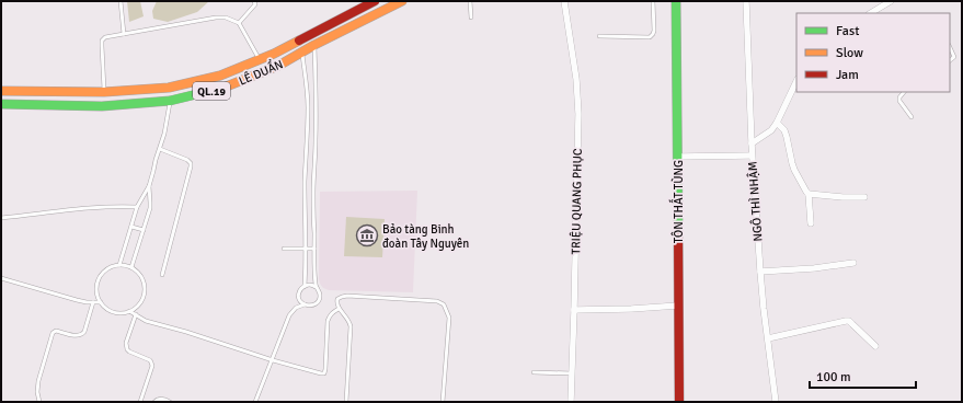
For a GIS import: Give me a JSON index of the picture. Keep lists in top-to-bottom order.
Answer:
{
  "streets": {
    "main road": ["LÊ DUẨN", "QL.19", "TÔN THẤT TÙNG"],
    "street": ["TRIỆU QUANG PHỤC", "NGÔ THÌ NHẬM"]
  },
  "places": {
    "museum": ["Bảo tàng Binh đoàn Tây Nguyên"]
  },
  "legend": ["Fast", "Slow", "Jam"],
  "scale_bar": "100 m"
}
